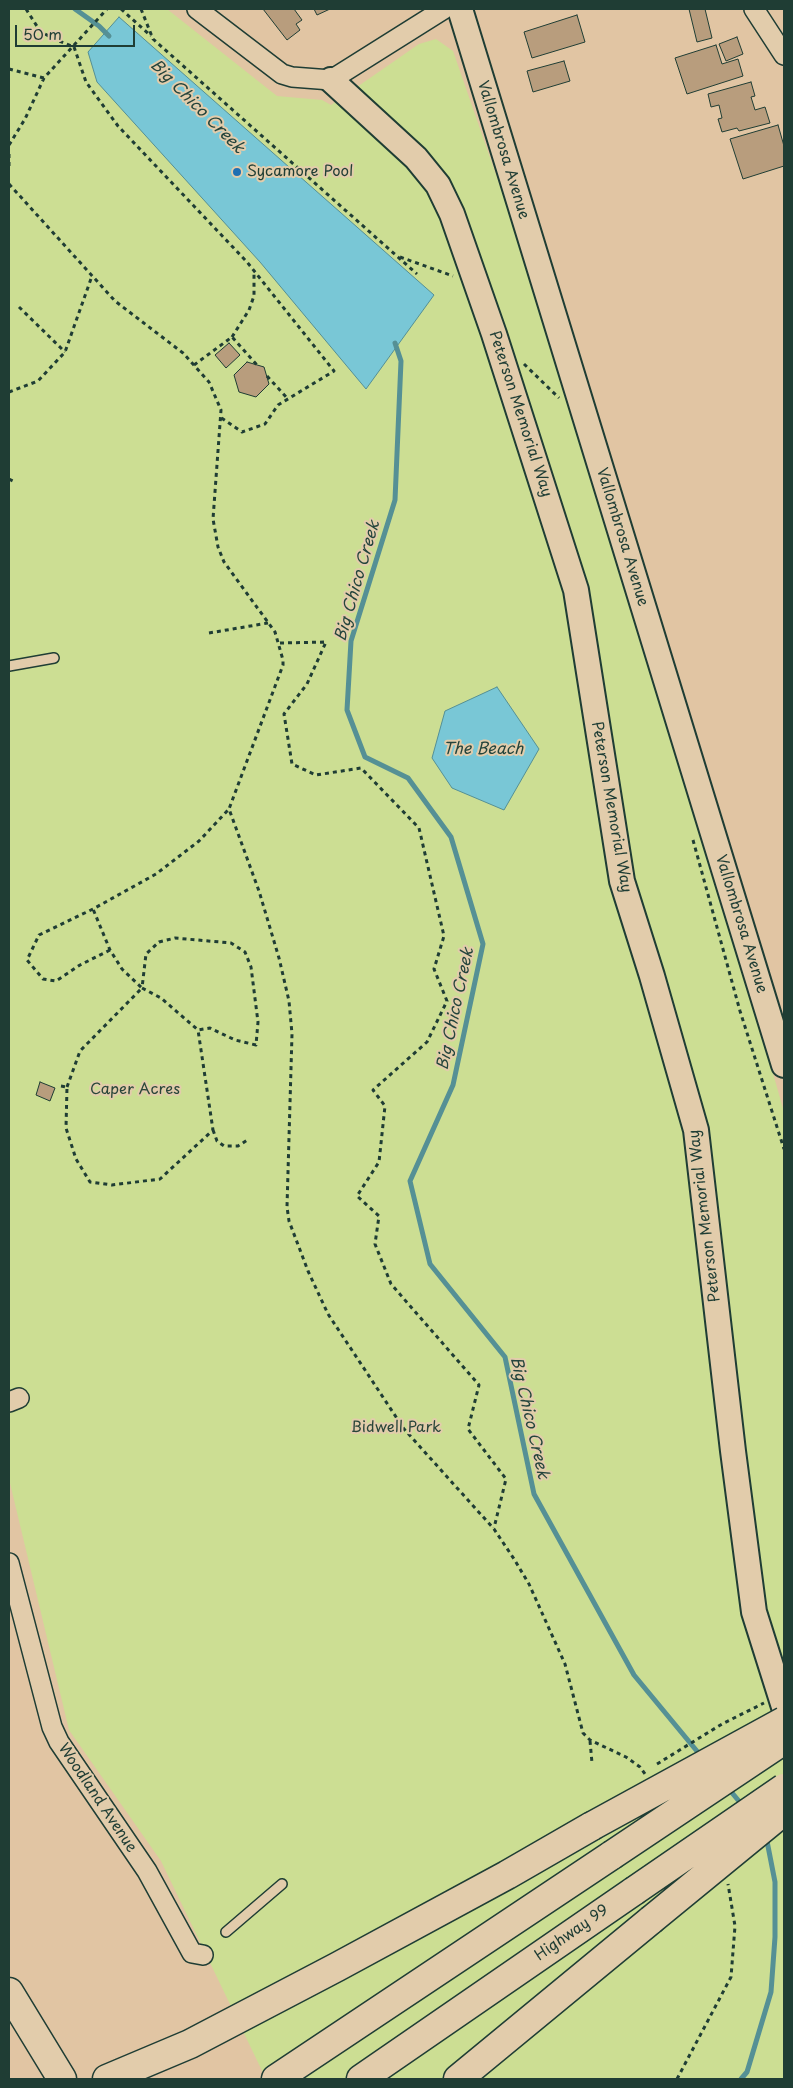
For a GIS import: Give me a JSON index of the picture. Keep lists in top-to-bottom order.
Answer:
{
  "streets": {
    "main road": ["Highway 99"],
    "street": ["Vallombrosa Avenue", "Peterson Memorial Way", "Woodland Avenue"]
  },
  "water": ["Big Chico Creek", "The Beach"],
  "parks": ["Caper Acres", "Bidwell Park"],
  "places": ["Sycamore Pool"],
  "scale_bar": "50 m"
}
